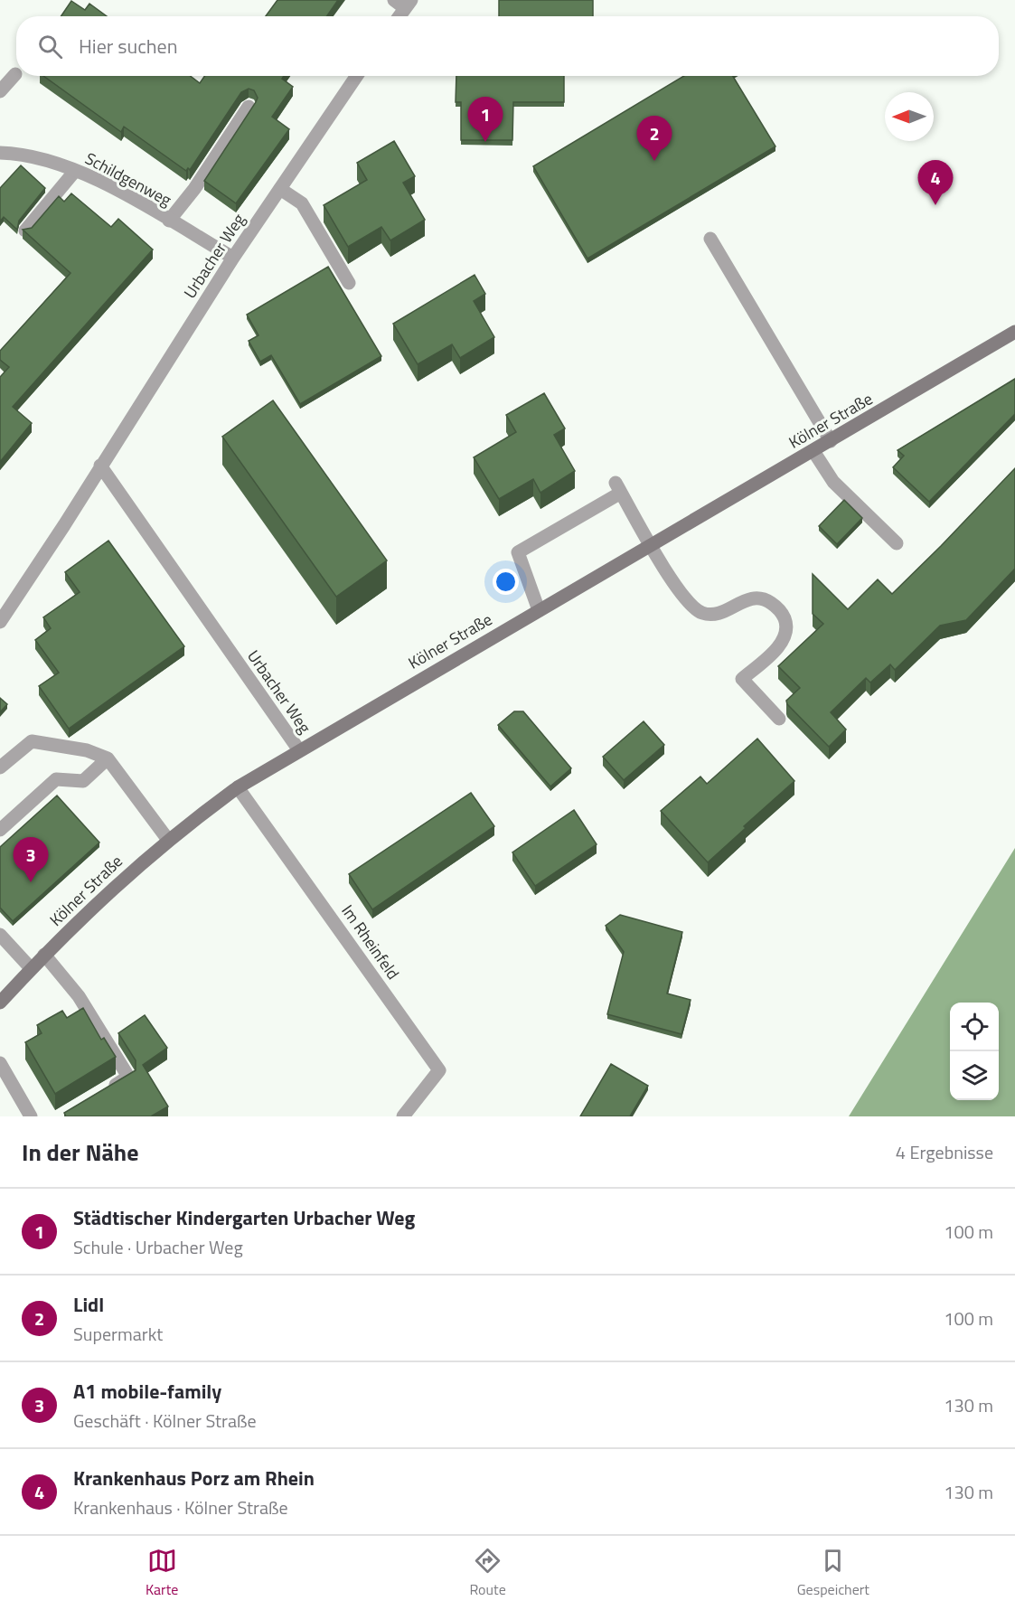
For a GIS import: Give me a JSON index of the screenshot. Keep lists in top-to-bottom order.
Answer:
{
  "streets": {
    "main road": ["Kölner Straße"],
    "street": ["Schildgenweg", "Urbacher Weg", "Im Rheinfeld"]
  },
  "crossings": [
    ["Schildgenweg", "Urbacher Weg"],
    ["Urbacher Weg", "Kölner Straße"],
    ["Kölner Straße", "Im Rheinfeld"]
  ],
  "north": "left",
  "page": {
    "search": "Hier suchen",
    "pins": [
      "1",
      "2",
      "4",
      "3"
    ],
    "heading": ["In der Nähe", "4 Ergebnisse"],
    "list": [
      {
        "mark": "1",
        "name": "Städtischer Kindergarten Urbacher Weg",
        "note": "Schule · Urbacher Weg",
        "value": "100 m"
      },
      {
        "mark": "2",
        "name": "Lidl",
        "note": "Supermarkt",
        "value": "100 m"
      },
      {
        "mark": "3",
        "name": "A1 mobile-family",
        "note": "Geschäft · Kölner Straße",
        "value": "130 m"
      },
      {
        "mark": "4",
        "name": "Krankenhaus Porz am Rhein",
        "note": "Krankenhaus · Kölner Straße",
        "value": "130 m"
      }
    ],
    "nav": ["Karte", "Route", "Gespeichert"]
  }
}
